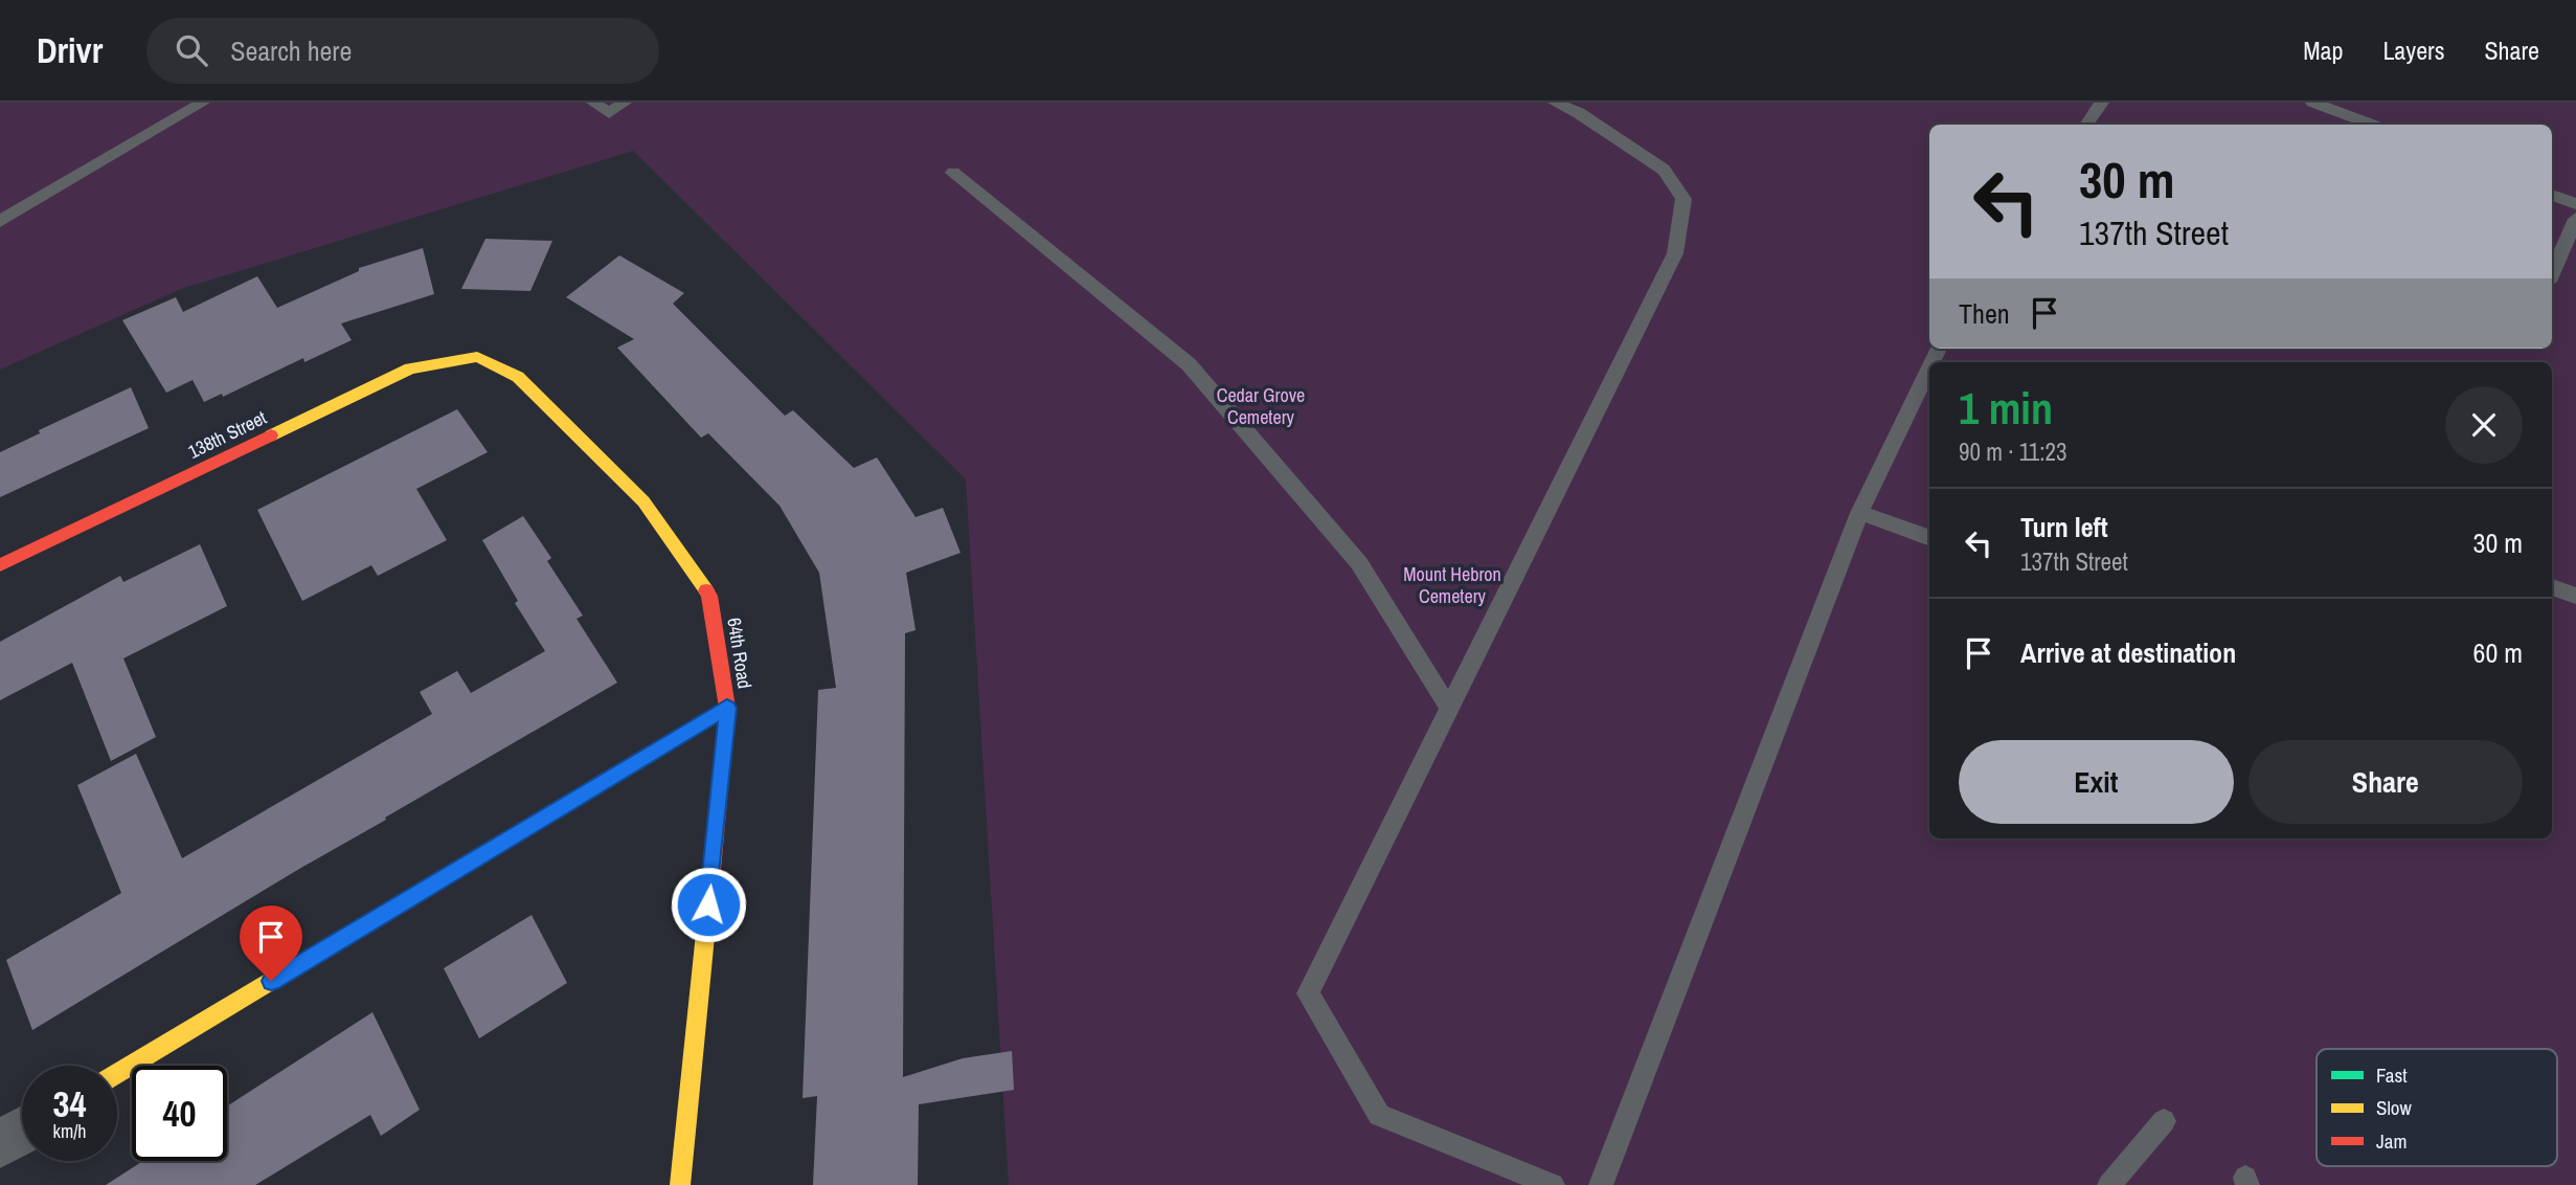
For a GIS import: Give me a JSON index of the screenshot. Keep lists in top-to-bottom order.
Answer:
{
  "streets": {
    "street": ["138th Street", "64th Road"]
  },
  "crossings": [
    ["138th Street", "64th Road"]
  ],
  "parks": ["Cedar Grove Cemetery", "Mount Hebron Cemetery"],
  "legend": ["Fast", "Slow", "Jam"],
  "page": {
    "header": "Drivr",
    "search": "Search here",
    "nav": ["Map", "Layers", "Share"],
    "turn": ["30 m", "137th Street"],
    "then": "Then",
    "heading": ["1 min", "90 m · 11:23"],
    "list": [
      {
        "name": "Turn left",
        "note": "137th Street",
        "value": "30 m"
      },
      {
        "name": "Arrive at destination",
        "value": "60 m"
      }
    ],
    "buttons": ["Exit", "Share"],
    "speed": "34 km/h",
    "limit": "40"
  }
}
